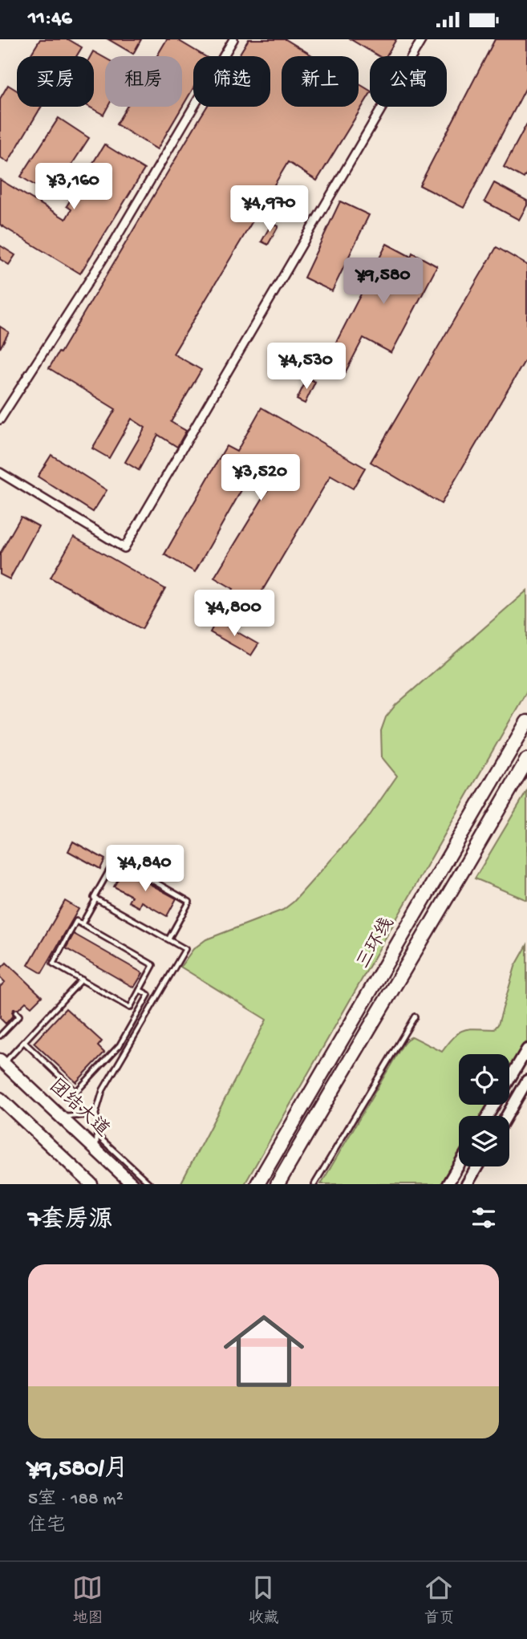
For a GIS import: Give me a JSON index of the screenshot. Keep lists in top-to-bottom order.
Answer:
{
  "streets": {
    "highway": ["三环线"],
    "main road": ["团结大道"]
  },
  "page": {
    "status": "11:46",
    "chip": [
      "买房",
      "租房",
      "筛选",
      "新上",
      "公寓"
    ],
    "price": [
      "¥3,160",
      "¥4,970",
      "¥9,580",
      "¥4,530",
      "¥3,520",
      "¥4,800",
      "¥4,840"
    ],
    "heading": "7套房源",
    "list": [
      {
        "name": "¥9,580/月",
        "note": "5室 · 188 m² · 住宅"
      }
    ],
    "tabs": ["地图", "收藏", "首页"]
  }
}
